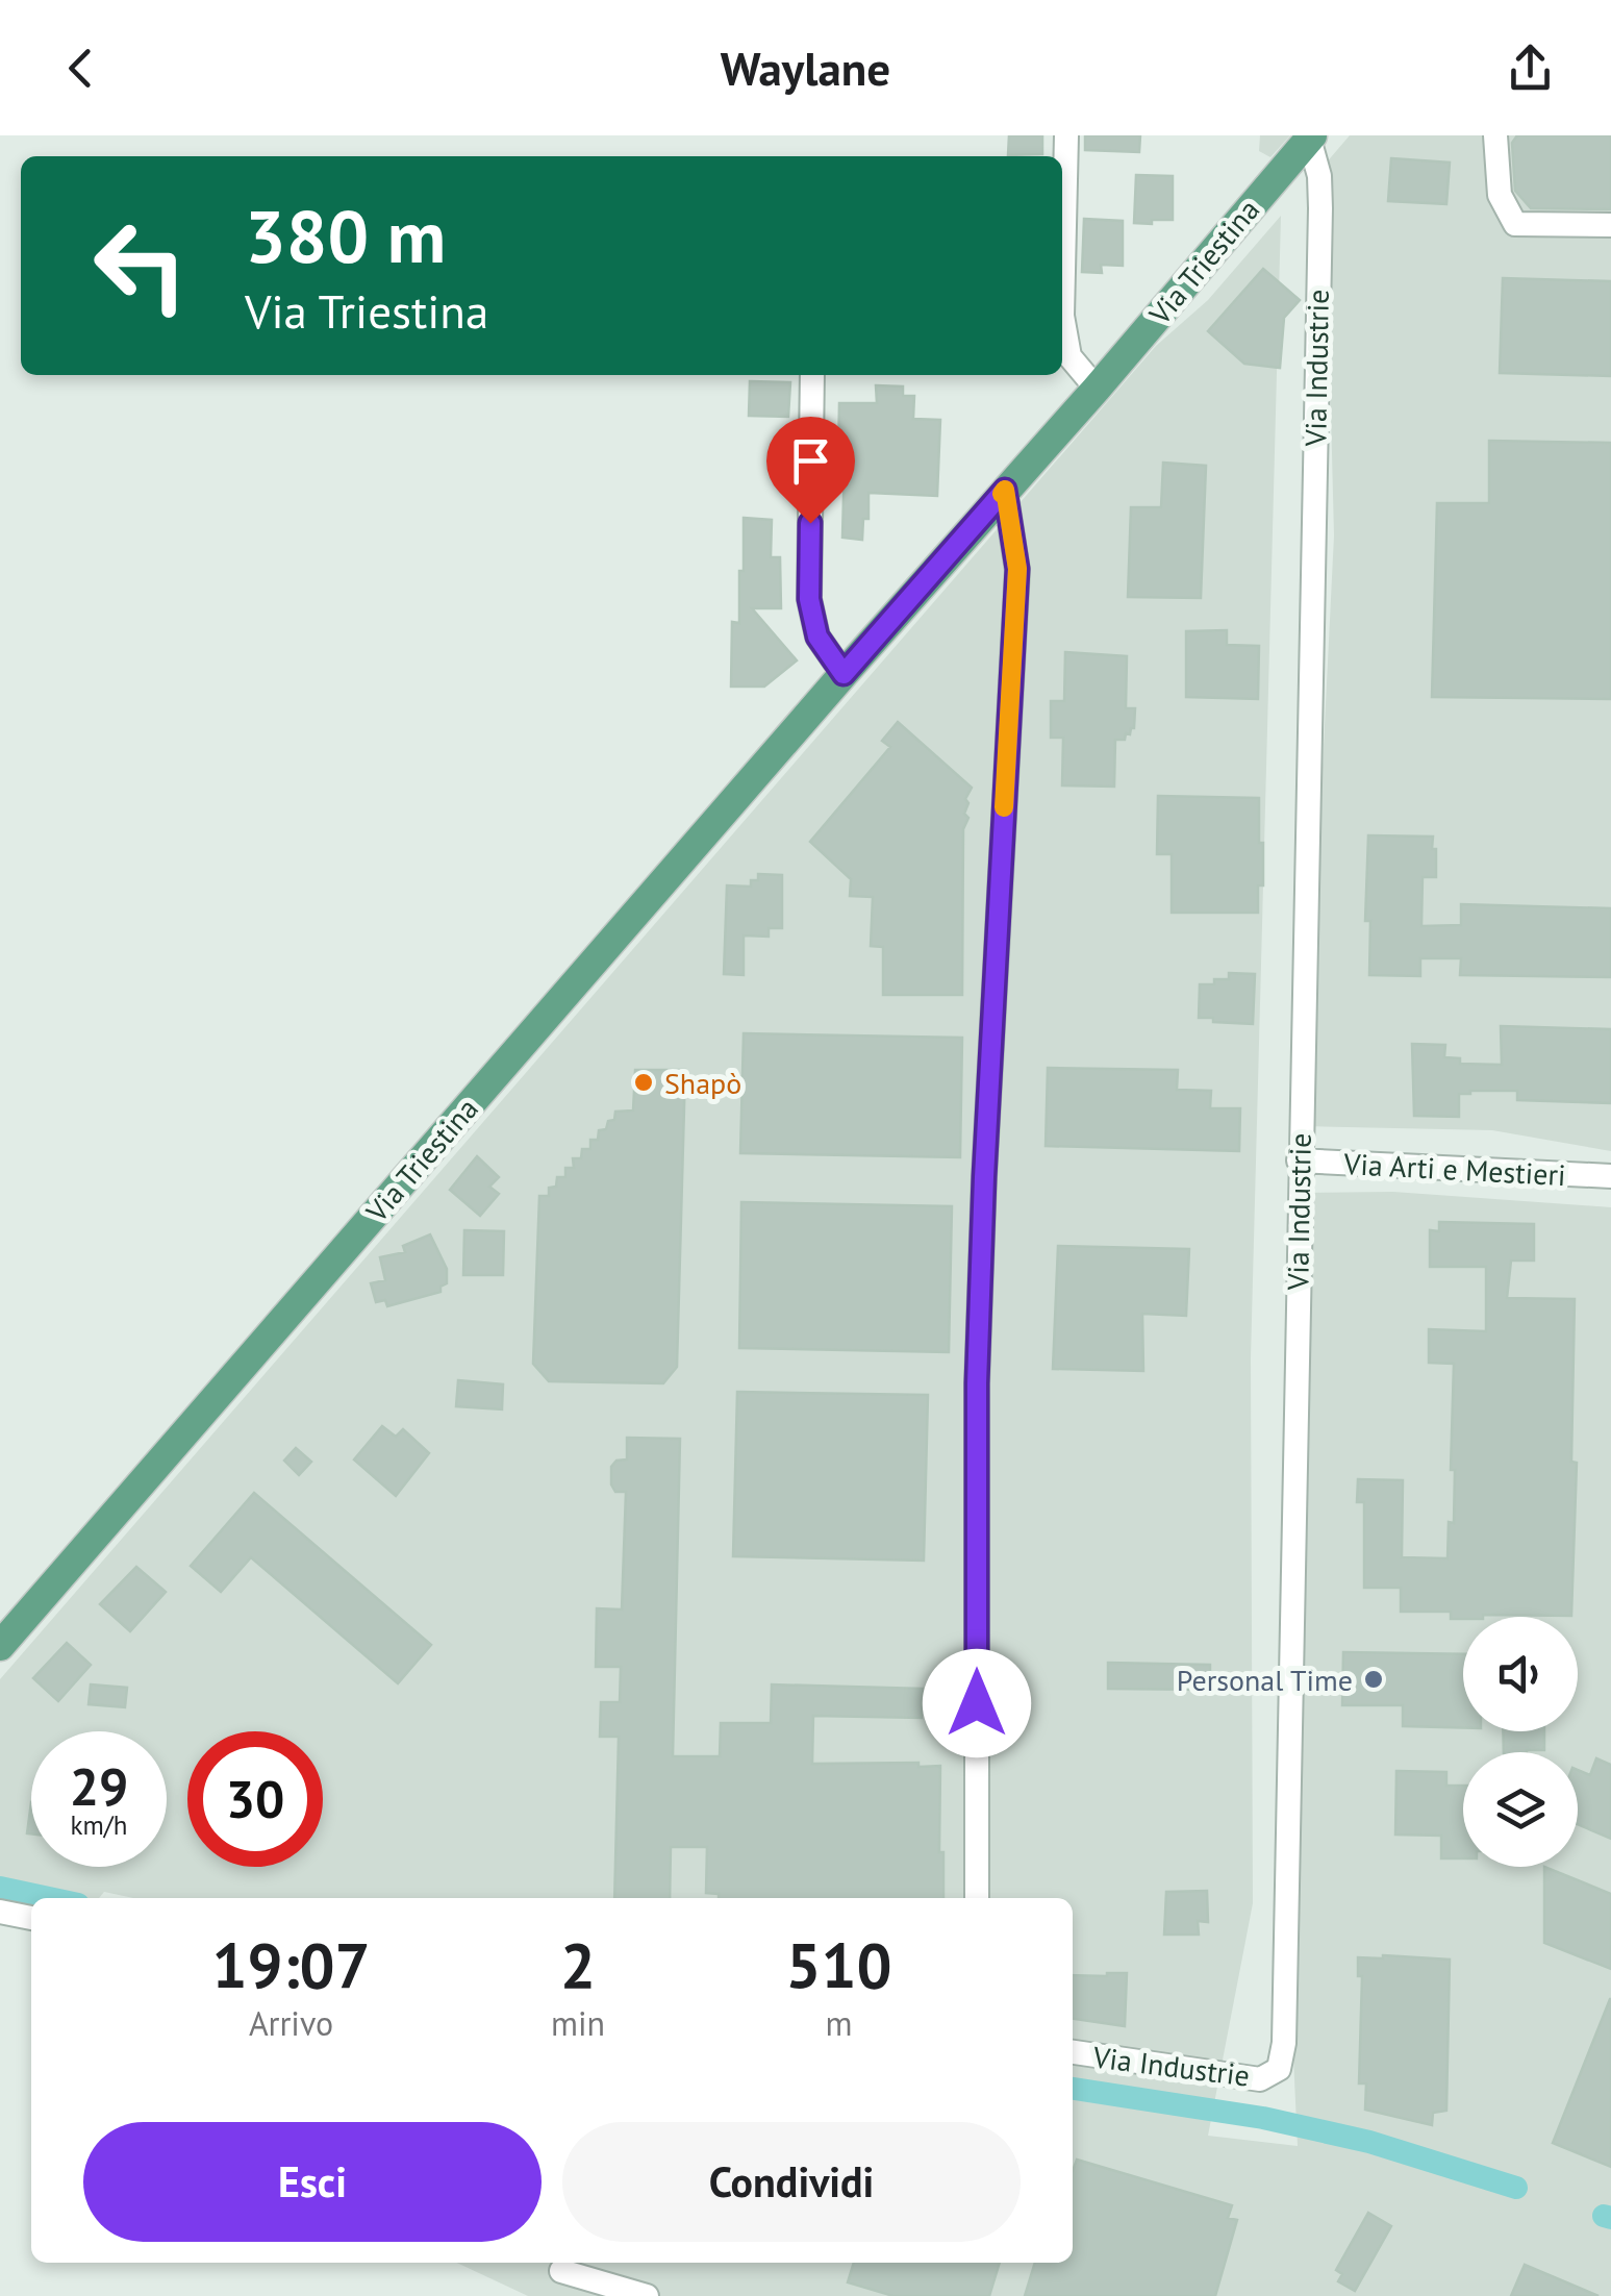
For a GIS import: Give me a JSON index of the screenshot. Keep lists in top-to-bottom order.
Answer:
{
  "streets": {
    "main road": ["Via Triestina"],
    "street": ["Via Industrie", "Via Arti e Mestieri"]
  },
  "crossings": [
    ["Via Triestina", "Via Industrie"],
    ["Via Industrie", "Via Arti e Mestieri"]
  ],
  "places": ["Shapò", "Personal Time"],
  "page": {
    "header": "Waylane",
    "turn": ["380 m", "Via Triestina"],
    "speed": "29 km/h",
    "limit": "30",
    "eta": [
      "19:07",
      "Arrivo",
      "2",
      "min",
      "510",
      "m"
    ],
    "buttons": ["Esci", "Condividi"]
  }
}
